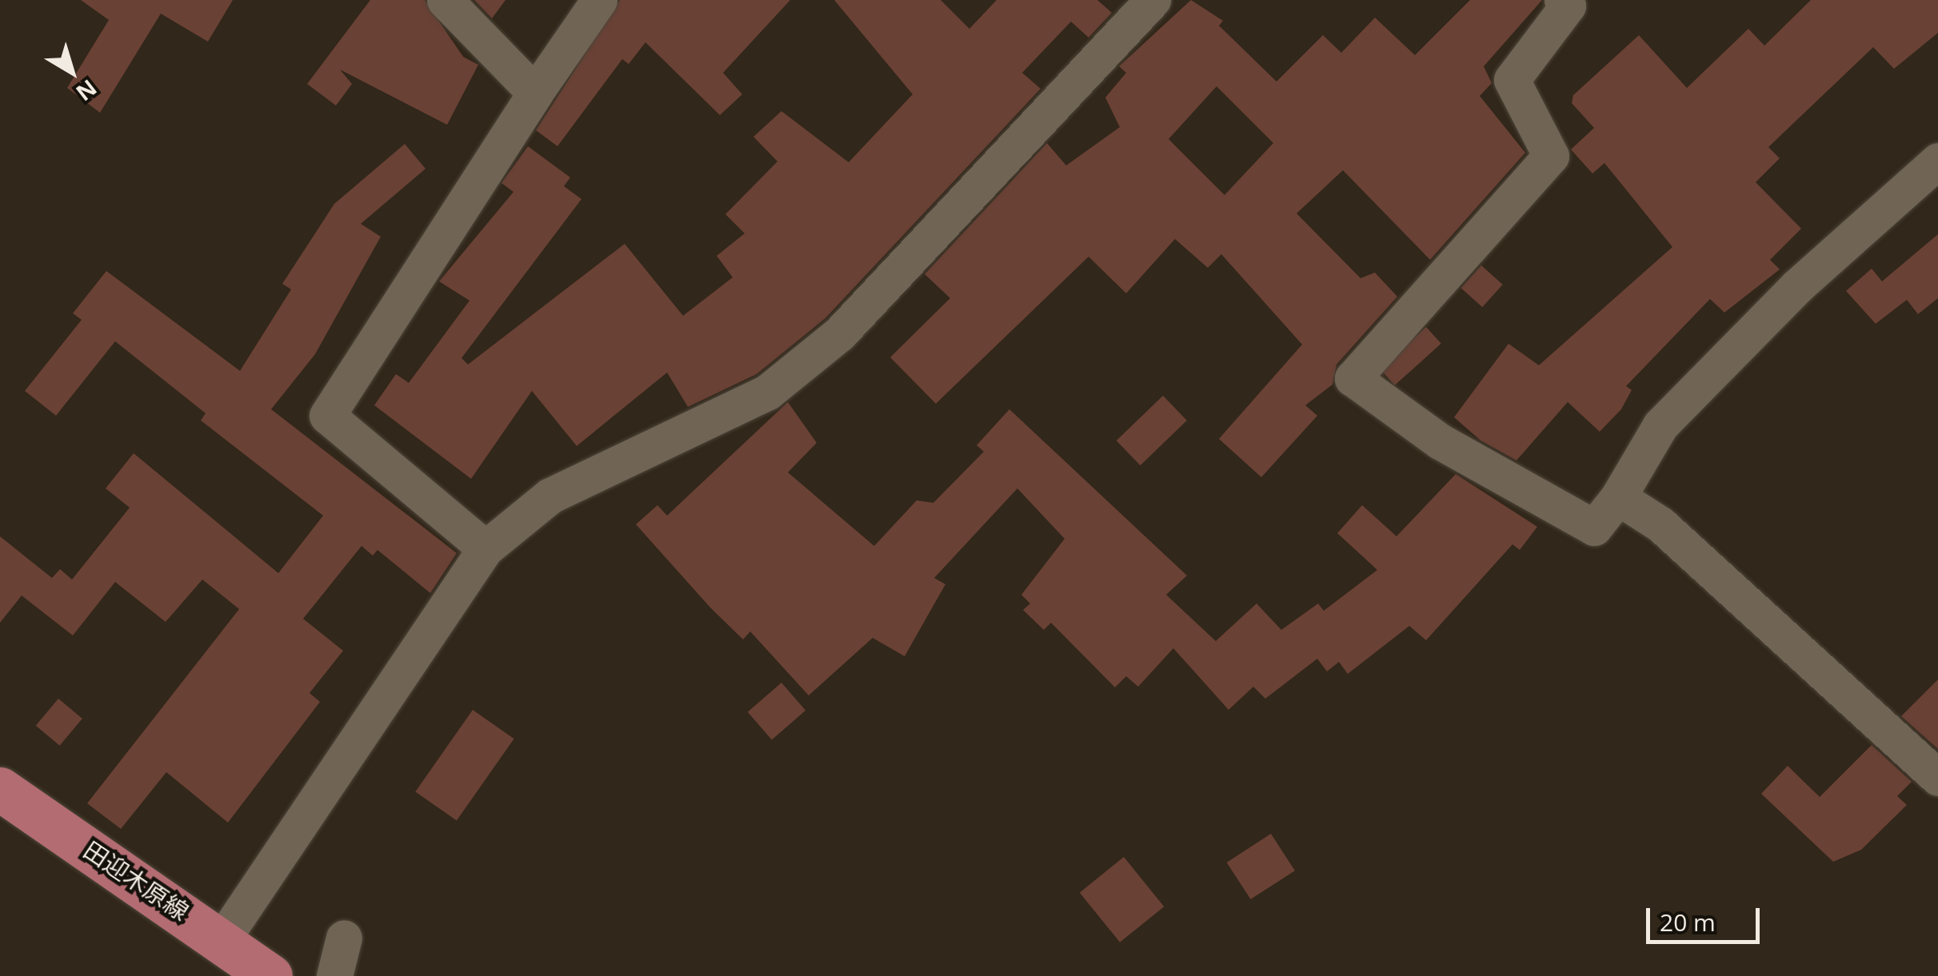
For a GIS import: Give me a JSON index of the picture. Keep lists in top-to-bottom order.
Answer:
{
  "streets": {
    "main road": ["田迎木原線"]
  },
  "scale_bar": "20 m",
  "north": "bottom right"
}
